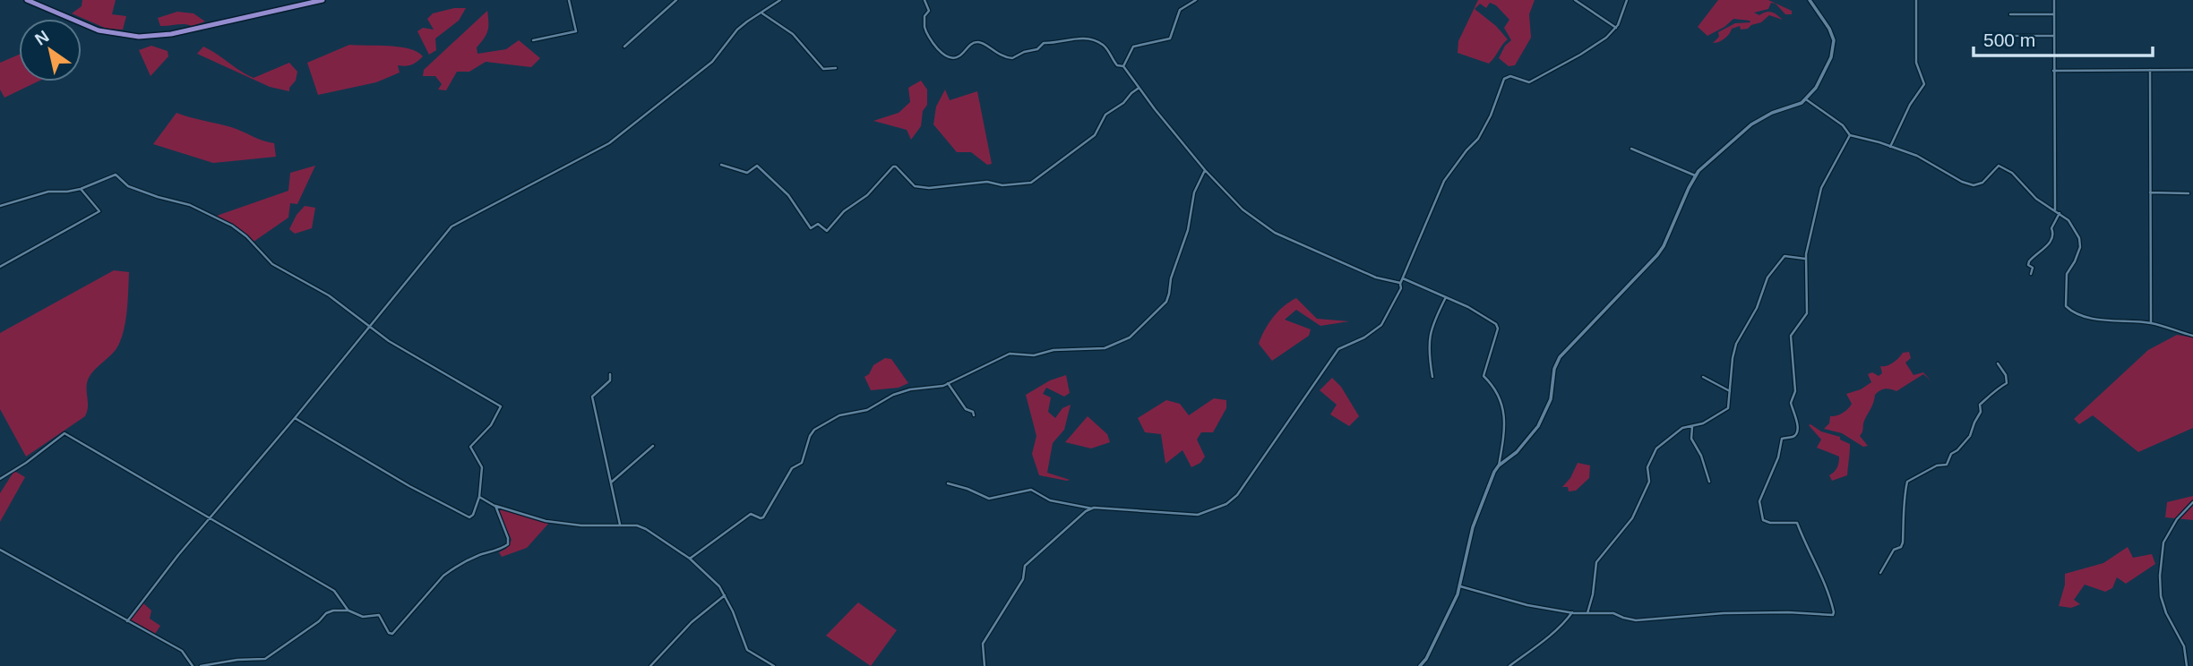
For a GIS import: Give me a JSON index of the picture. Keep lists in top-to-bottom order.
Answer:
{
  "scale_bar": "500 m",
  "north": "top left"
}
